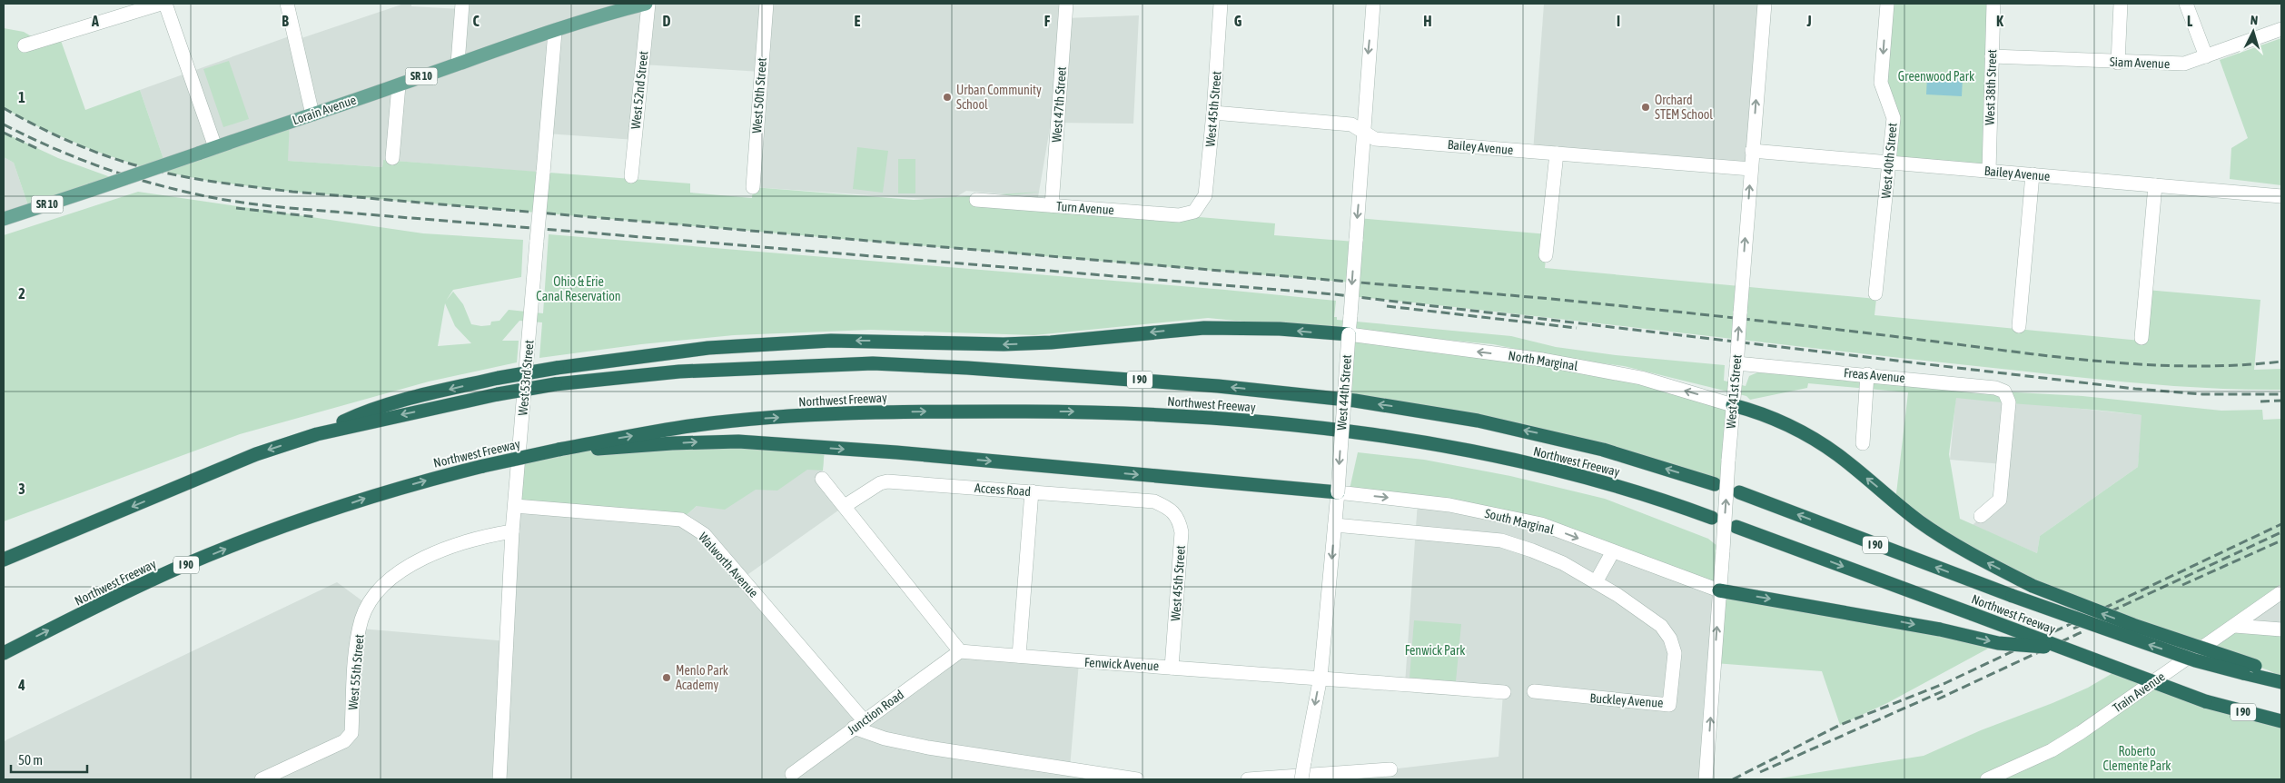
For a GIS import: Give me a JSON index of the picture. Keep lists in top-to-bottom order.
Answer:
{
  "streets": {
    "highway": ["I 90", "Northwest Freeway"],
    "main road": ["SR 10", "Lorain Avenue"],
    "street": [
      "Siam Avenue",
      "West 38th Street",
      "West 52nd Street",
      "West 50th Street",
      "West 47th Street",
      "West 45th Street",
      "Bailey Avenue",
      "West 40th Street",
      "Turn Avenue",
      "North Marginal",
      "Freas Avenue",
      "West 53rd Street",
      "West 41st Street",
      "West 44th Street",
      "Access Road",
      "South Marginal",
      "Walworth Avenue",
      "Fenwick Avenue",
      "West 55th Street",
      "Train Avenue",
      "Buckley Avenue",
      "Junction Road"
    ]
  },
  "crossings": [
    ["Siam Avenue", "West 38th Street"],
    ["West 38th Street", "Bailey Avenue"],
    ["West 52nd Street", "Lorain Avenue"],
    ["West 47th Street", "Turn Avenue"],
    ["West 45th Street", "Bailey Avenue"],
    ["West 45th Street", "Turn Avenue"],
    ["West 45th Street", "Access Road"],
    ["West 45th Street", "Fenwick Avenue"],
    ["Lorain Avenue", "West 53rd Street"],
    ["Bailey Avenue", "West 40th Street"],
    ["Bailey Avenue", "West 41st Street"],
    ["Bailey Avenue", "West 44th Street"],
    ["North Marginal", "West 41st Street"],
    ["North Marginal", "West 44th Street"],
    ["Freas Avenue", "West 41st Street"],
    ["West 53rd Street", "Walworth Avenue"],
    ["West 53rd Street", "West 55th Street"],
    ["West 41st Street", "South Marginal"],
    ["West 44th Street", "South Marginal"],
    ["West 44th Street", "Fenwick Avenue"],
    ["West 44th Street", "Buckley Avenue"],
    ["Walworth Avenue", "Junction Road"],
    ["Fenwick Avenue", "Junction Road"]
  ],
  "one_way": [
    "West 40th Street",
    "North Marginal",
    "West 41st Street",
    "West 44th Street",
    "South Marginal"
  ],
  "parks": [
    "Greenwood Park",
    "Ohio & Erie Canal Reservation",
    "Fenwick Park",
    "Roberto Clemente Park"
  ],
  "places": ["Urban Community School", "Orchard STEM School", "Menlo Park Academy"],
  "scale_bar": "50 m",
  "north": "top",
  "grid": {
    "columns": [
      "A",
      "B",
      "C",
      "D",
      "E",
      "F",
      "G",
      "H",
      "I",
      "J",
      "K",
      "L"
    ],
    "rows": [
      "1",
      "2",
      "3",
      "4"
    ]
  }
}
